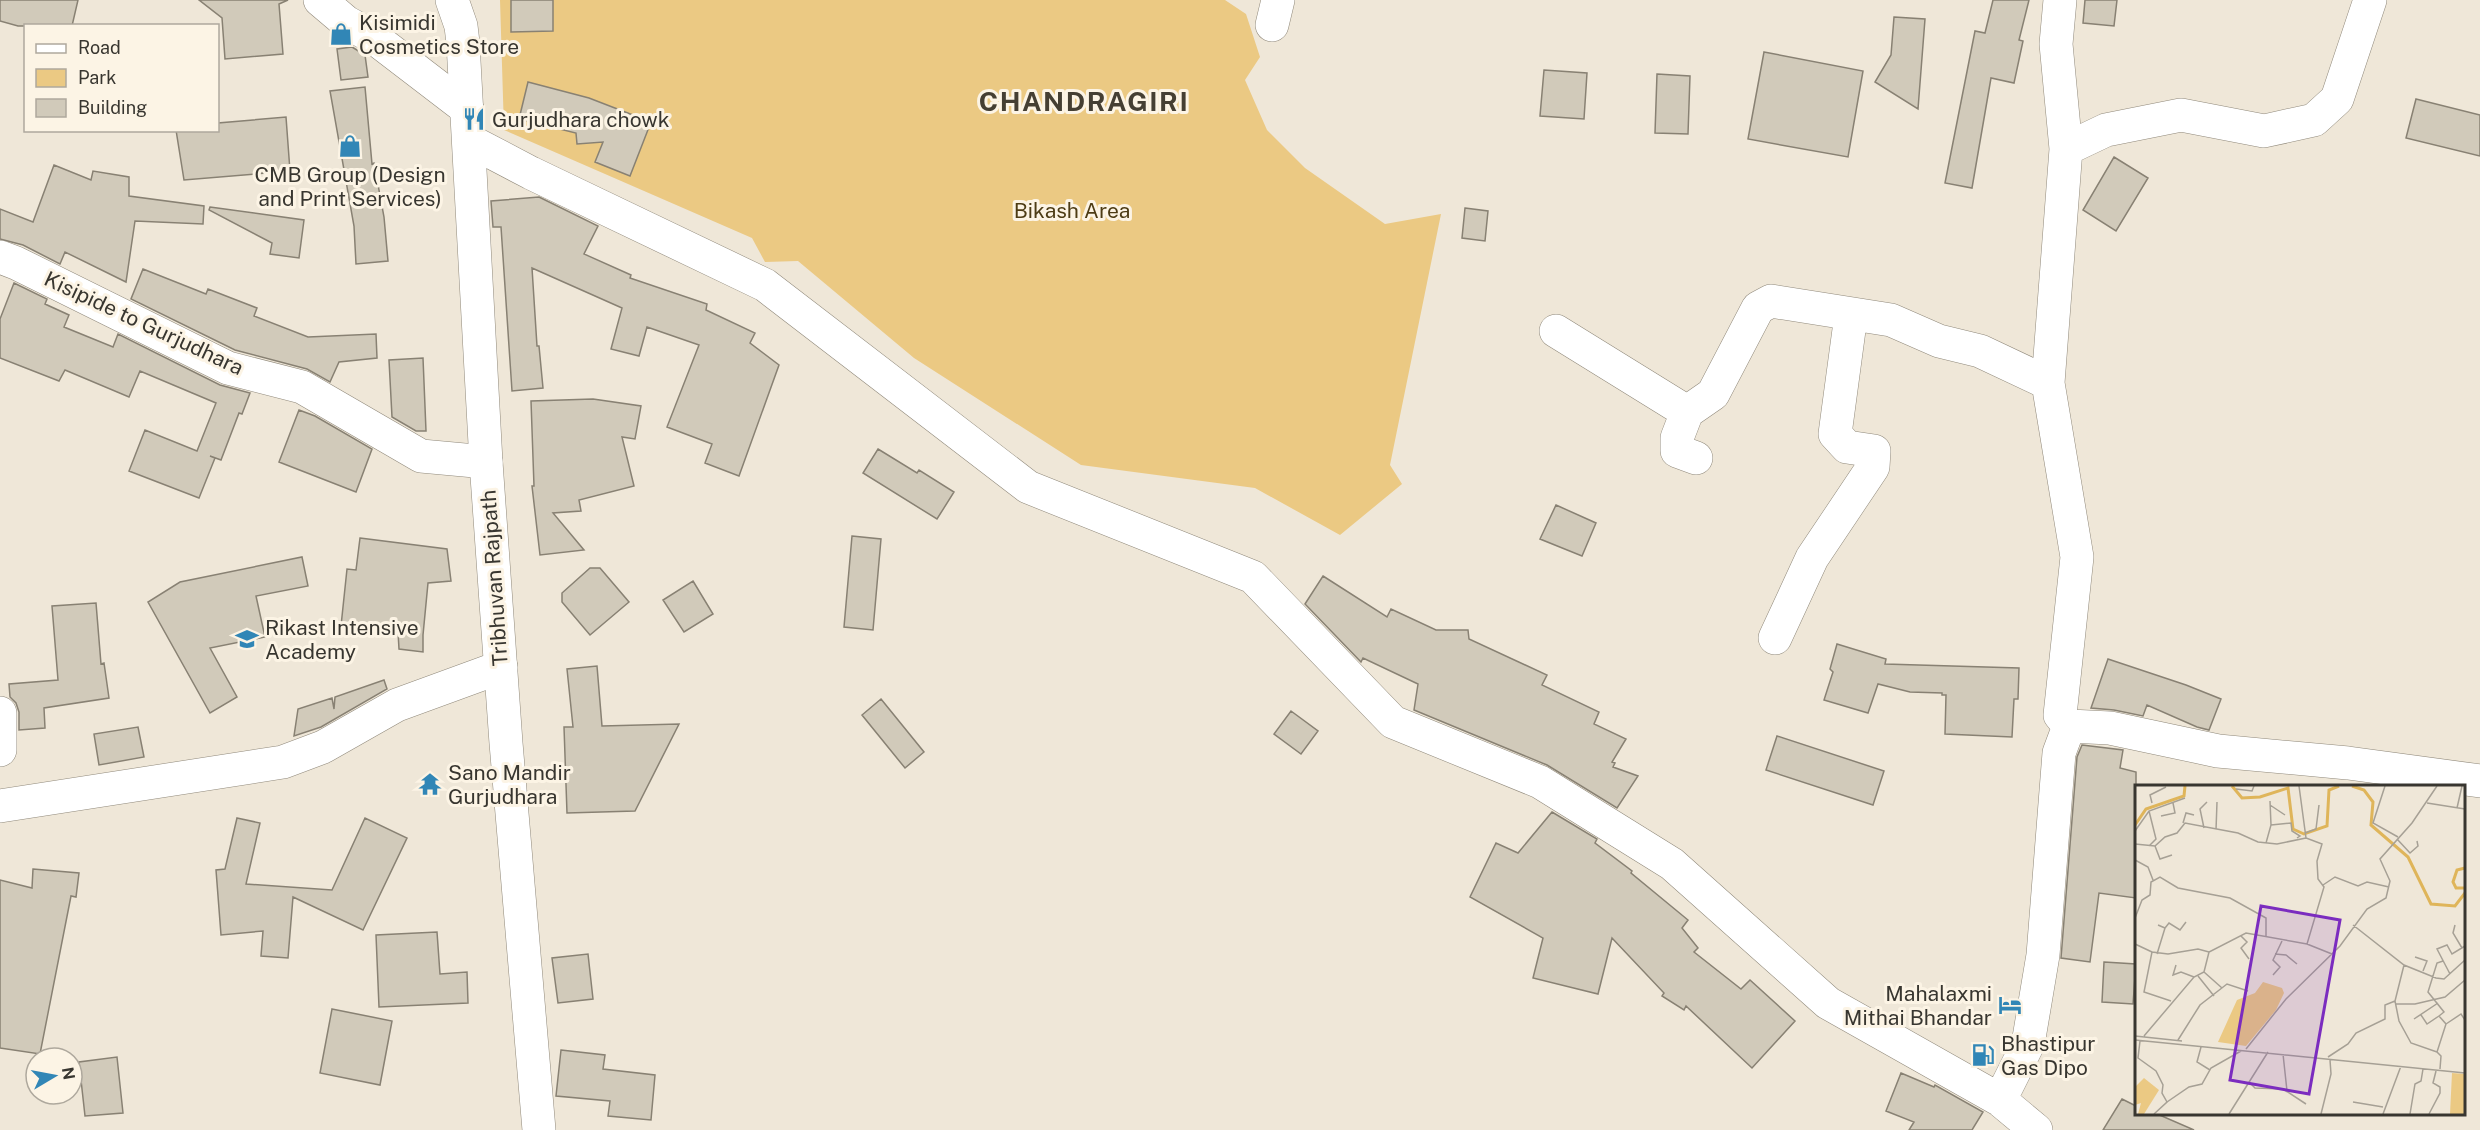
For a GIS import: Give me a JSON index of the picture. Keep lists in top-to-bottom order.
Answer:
{
  "streets": {
    "main road": ["Kisipide to Gurjudhara", "Tribhuvan Rajpath"]
  },
  "crossings": [
    ["Kisipide to Gurjudhara", "Tribhuvan Rajpath"]
  ],
  "districts": ["CHANDRAGIRI"],
  "parks": ["Bikash Area"],
  "places": {
    "shop": ["Kisimidi Cosmetics Store", "CMB Group (Design and Print Services)"],
    "restaurant": ["Gurjudhara chowk"],
    "school or university": ["Rikast Intensive Academy"],
    "temple": ["Sano Mandir Gurjudhara"],
    "hotel": ["Mahalaxmi Mithai Bhandar"],
    "fuel station": ["Bhastipur Gas Dipo"]
  },
  "legend": ["Road", "Park", "Building"],
  "north": "right"
}
